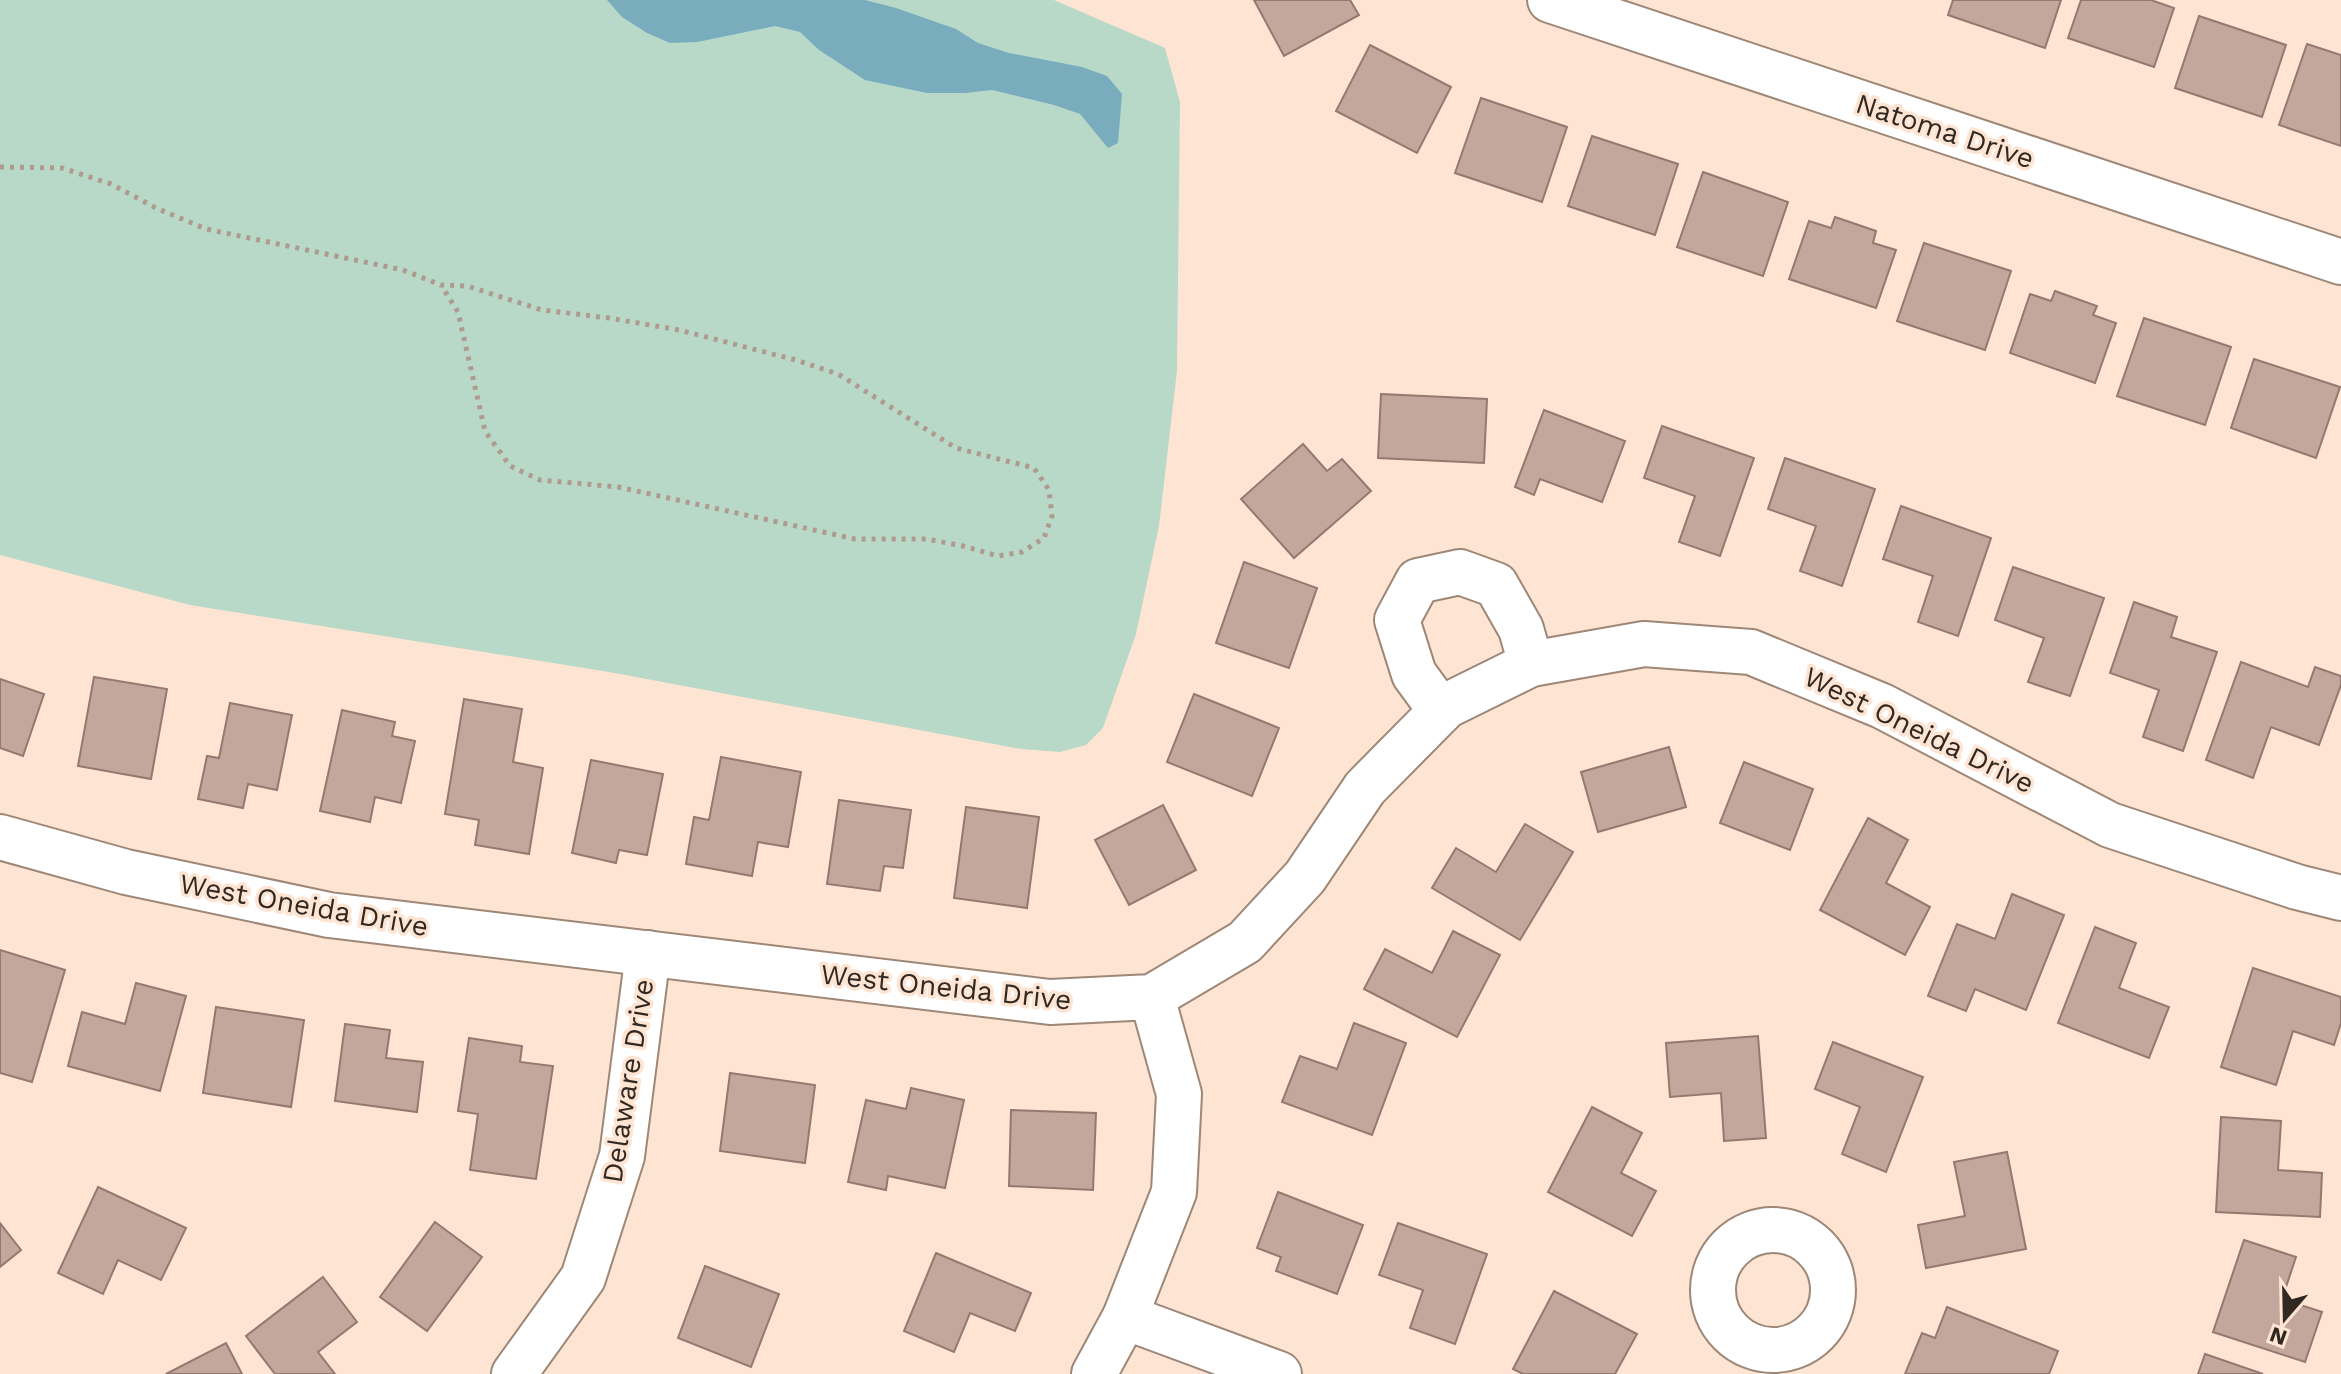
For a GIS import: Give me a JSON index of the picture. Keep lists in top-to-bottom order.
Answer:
{
  "streets": {
    "street": ["Natoma Drive", "West Oneida Drive", "Delaware Drive"]
  },
  "crossings": [
    ["West Oneida Drive", "Delaware Drive"]
  ],
  "north": "bottom"
}
